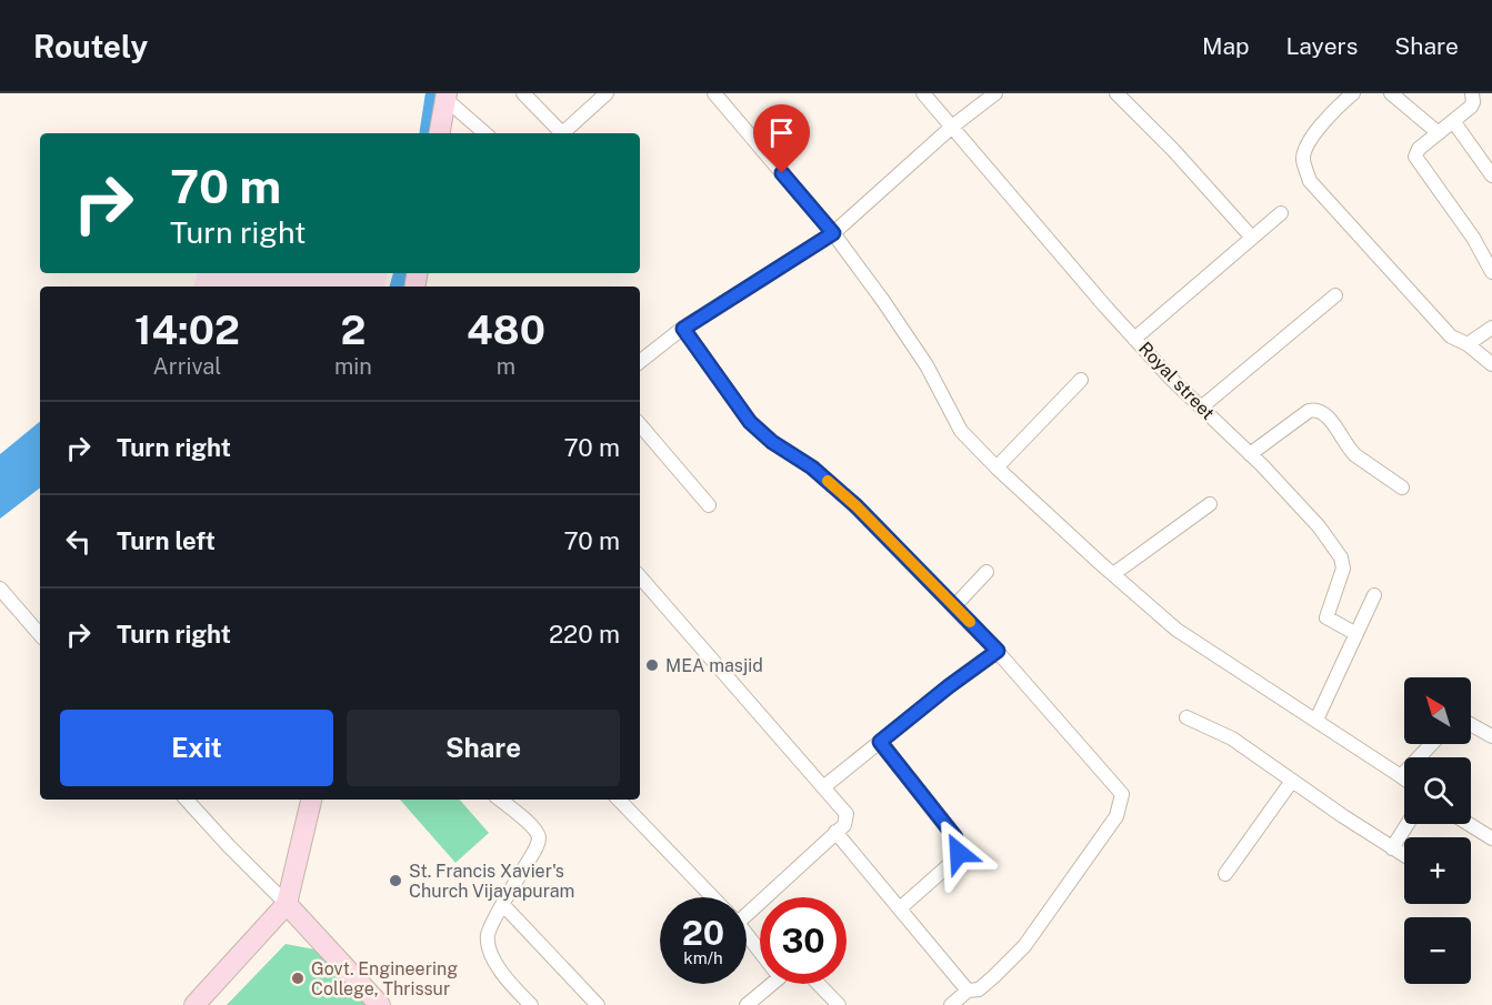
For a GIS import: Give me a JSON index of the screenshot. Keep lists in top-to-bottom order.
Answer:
{
  "streets": {
    "street": ["Royal street"]
  },
  "places": ["MEA masjid", "St. Francis Xavier's Church Vijayapuram", "Govt. Engineering College, Thrissur"],
  "north": "top left",
  "page": {
    "header": "Routely",
    "nav": ["Map", "Layers", "Share"],
    "turn": ["70 m", "Turn right"],
    "eta": [
      "14:02",
      "Arrival",
      "2",
      "min",
      "480",
      "m"
    ],
    "list": [
      {
        "name": "Turn right",
        "value": "70 m"
      },
      {
        "name": "Turn left",
        "value": "70 m"
      },
      {
        "name": "Turn right",
        "value": "220 m"
      }
    ],
    "map_buttons": ["+", "−"],
    "buttons": ["Exit", "Share"],
    "speed": "20 km/h",
    "limit": "30"
  }
}
